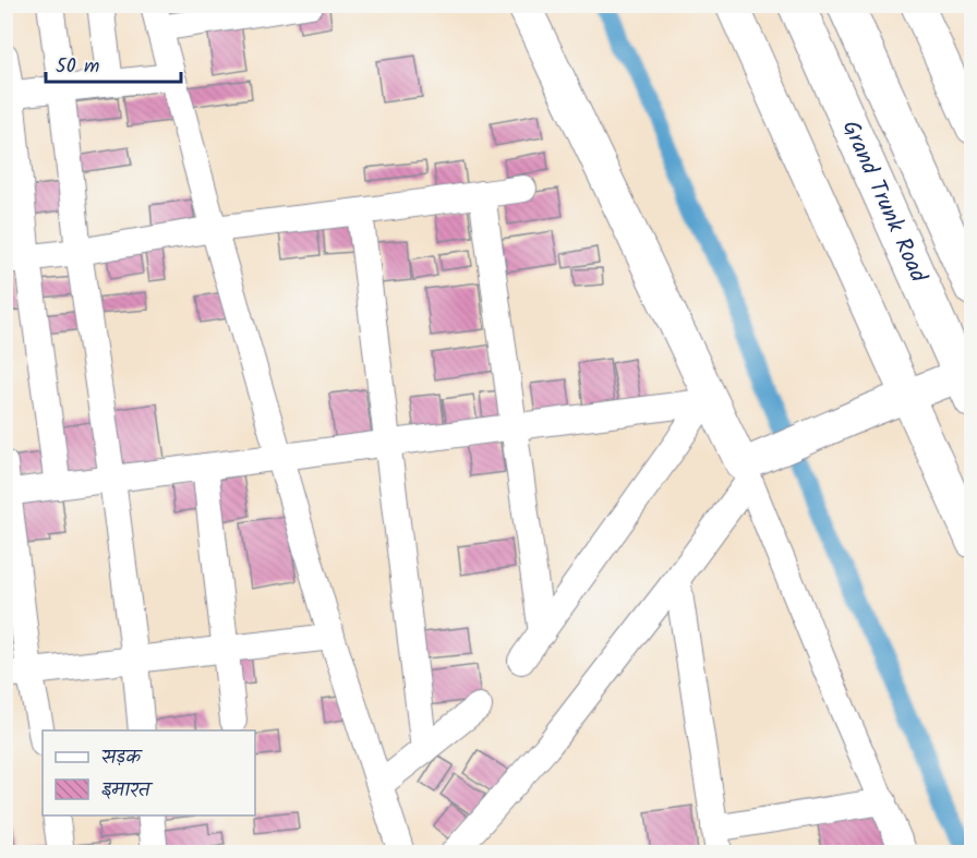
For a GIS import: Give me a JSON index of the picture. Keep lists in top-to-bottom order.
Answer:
{
  "streets": {
    "highway": ["Grand Trunk Road"]
  },
  "legend": ["सड़क", "इमारत"],
  "scale_bar": "50 m"
}
